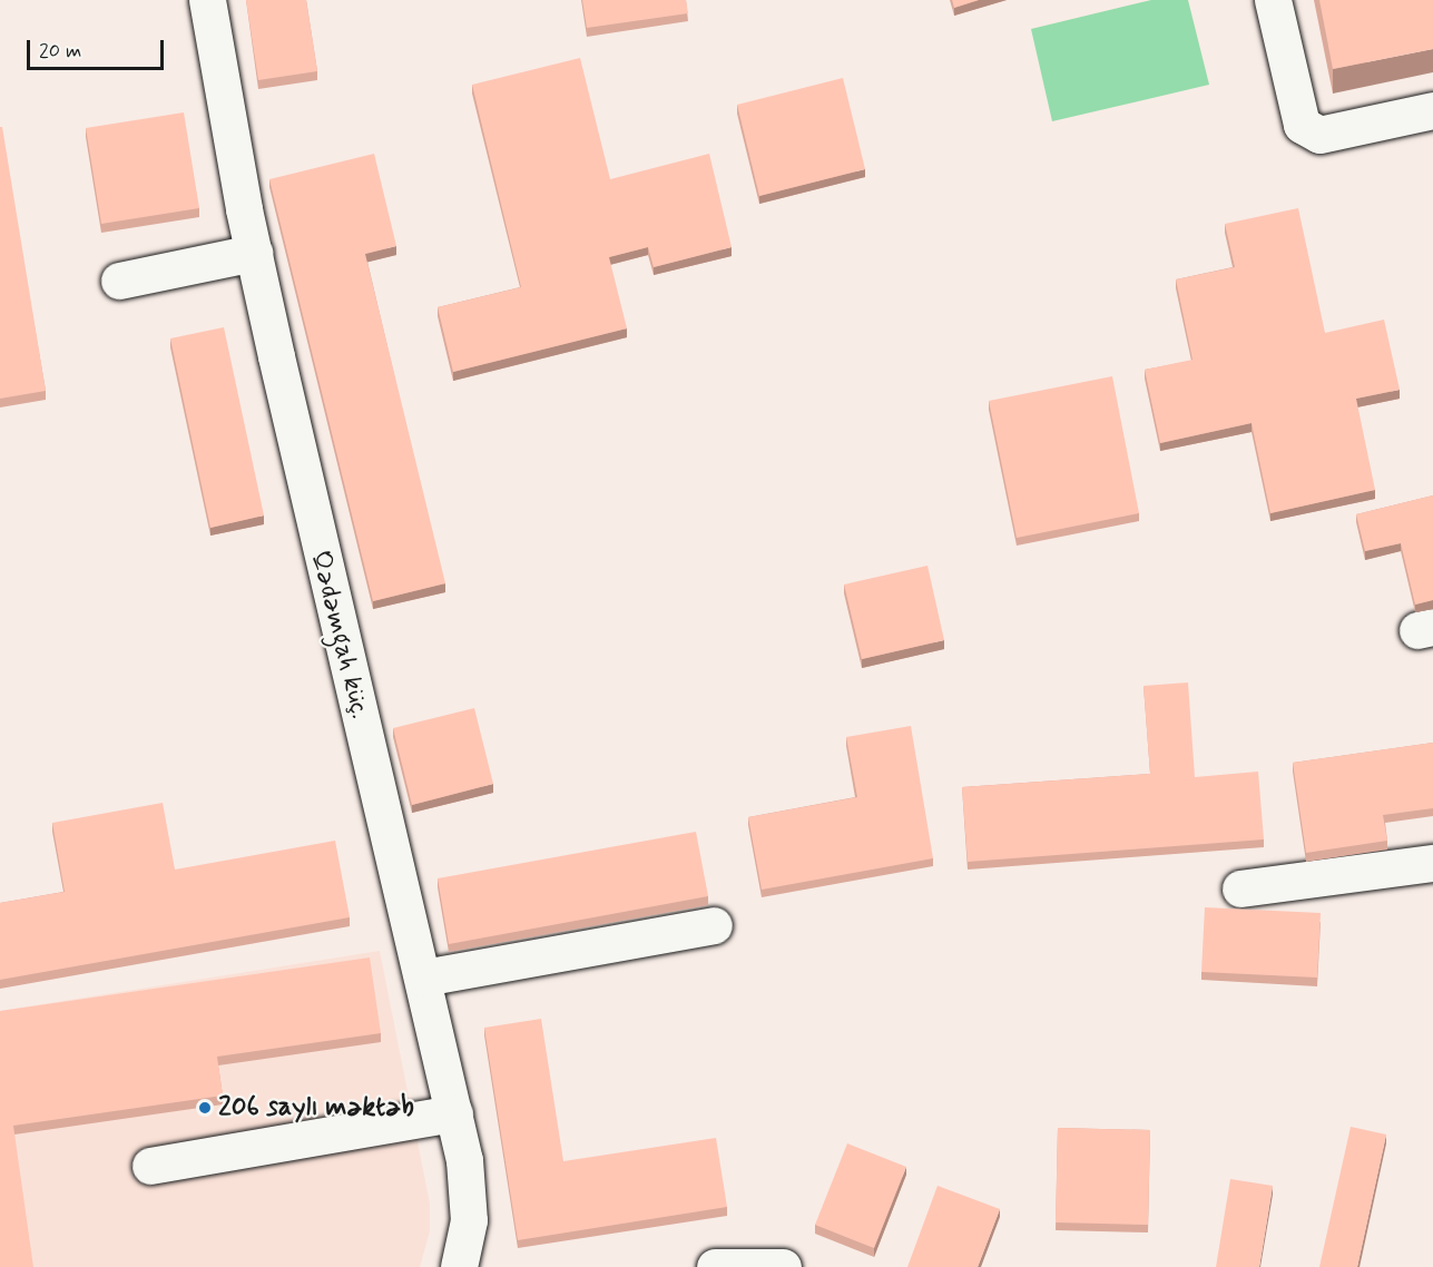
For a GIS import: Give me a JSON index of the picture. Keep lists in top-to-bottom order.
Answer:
{
  "streets": {
    "street": ["Qədəmgah küç."]
  },
  "places": ["206 saylı məktəb"],
  "scale_bar": "20 m"
}
